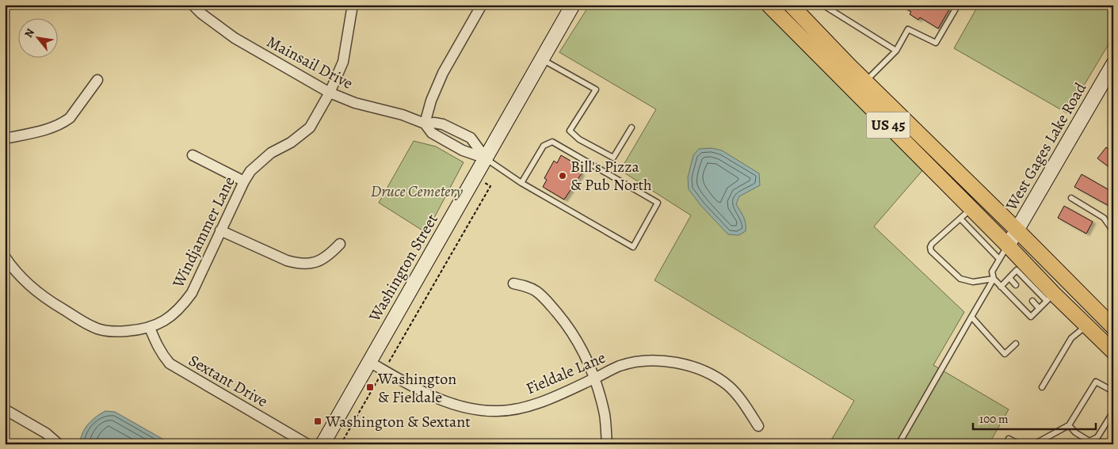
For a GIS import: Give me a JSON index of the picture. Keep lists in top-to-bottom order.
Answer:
{
  "streets": {
    "main road": ["US 45", "West Gages Lake Road", "Washington Street"],
    "street": [
      "Mainsail Drive",
      "Windjammer Lane",
      "Fieldale Lane",
      "Sextant Drive"
    ]
  },
  "crossings": [
    ["Mainsail Drive", "Windjammer Lane"],
    ["Mainsail Drive", "Washington Street"],
    ["US 45", "West Gages Lake Road"],
    ["Windjammer Lane", "Sextant Drive"],
    ["Washington Street", "Fieldale Lane"]
  ],
  "parks": ["Druce Cemetery"],
  "places": {
    "other": ["Bill's Pizza & Pub North"],
    "transit": ["Washington & Fieldale", "Washington & Sextant"]
  },
  "scale_bar": "100 m",
  "north": "top left"
}
